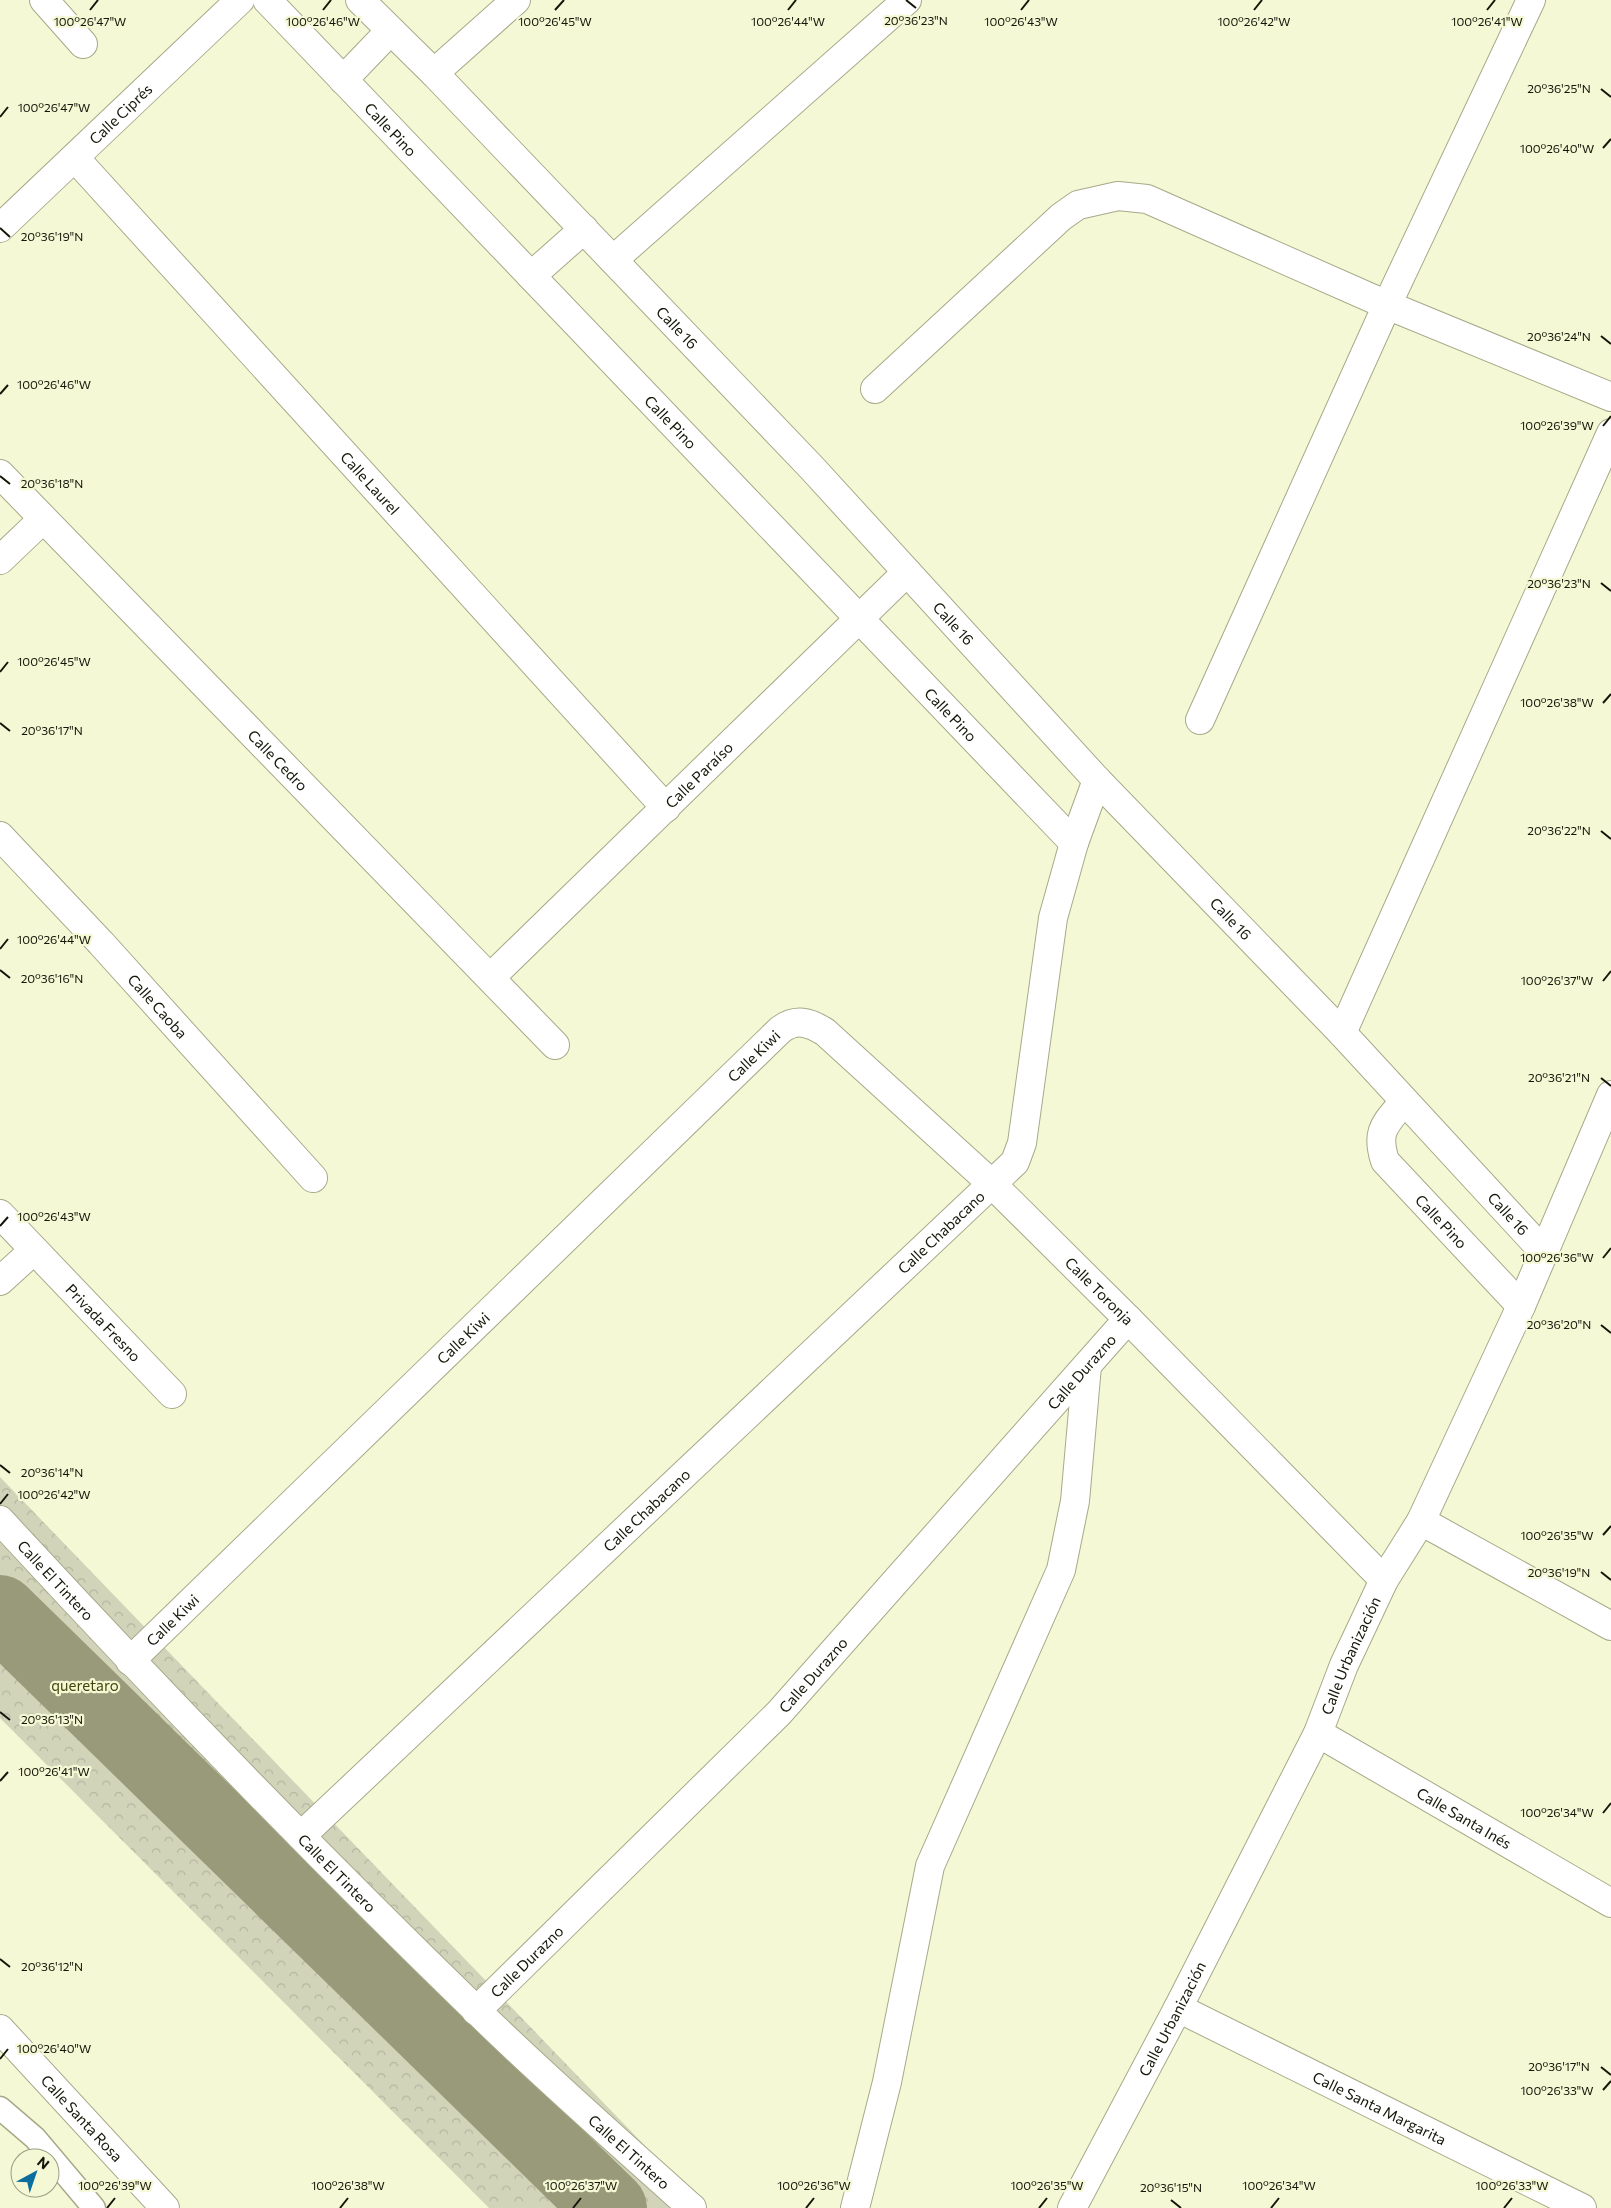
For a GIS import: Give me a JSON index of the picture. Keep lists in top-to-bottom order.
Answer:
{
  "streets": {
    "street": [
      "Calle Ciprés",
      "Calle Pino",
      "Calle 16",
      "Calle Laurel",
      "Calle Cedro",
      "Calle Paraíso",
      "Calle Caoba",
      "Calle Kiwi",
      "Calle Chabacano",
      "Calle Toronja",
      "Privada Fresno",
      "Calle Durazno",
      "Calle El Tintero",
      "Calle Urbanización",
      "Calle Santa Inés",
      "Calle Santa Margarita",
      "Calle Santa Rosa"
    ]
  },
  "crossings": [
    ["Calle Ciprés", "Calle Laurel"],
    ["Calle Pino", "Calle 16"],
    ["Calle Pino", "Calle Paraíso"],
    ["Calle Pino", "Calle Chabacano"],
    ["Calle Pino", "Calle Urbanización"],
    ["Calle 16", "Calle Paraíso"],
    ["Calle 16", "Calle Chabacano"],
    ["Calle 16", "Calle Urbanización"],
    ["Calle Laurel", "Calle Paraíso"],
    ["Calle Cedro", "Calle Paraíso"],
    ["Calle Kiwi", "Calle Toronja"],
    ["Calle Kiwi", "Calle El Tintero"],
    ["Calle Chabacano", "Calle Toronja"],
    ["Calle Chabacano", "Calle El Tintero"],
    ["Calle Toronja", "Calle Durazno"],
    ["Calle Toronja", "Calle Urbanización"],
    ["Calle Durazno", "Calle El Tintero"],
    ["Calle Urbanización", "Calle Santa Inés"],
    ["Calle Urbanización", "Calle Santa Margarita"]
  ],
  "parks": ["queretaro"],
  "north": "top right",
  "coordinates": [
    "20°36'23\"N",
    "100°26'47\"W",
    "100°26'46\"W",
    "100°26'45\"W",
    "100°26'44\"W",
    "100°26'43\"W",
    "100°26'42\"W",
    "100°26'41\"W",
    "20°36'25\"N",
    "100°26'40\"W",
    "20°36'19\"N",
    "20°36'24\"N",
    "100°26'39\"W",
    "20°36'18\"N",
    "100°26'38\"W",
    "20°36'17\"N",
    "20°36'22\"N",
    "20°36'16\"N",
    "100°26'37\"W",
    "20°36'21\"N",
    "100°26'36\"W",
    "20°36'20\"N",
    "20°36'14\"N",
    "100°26'35\"W",
    "20°36'13\"N",
    "100°26'34\"W",
    "20°36'12\"N",
    "100°26'33\"W",
    "20°36'15\"N"
  ]
}
